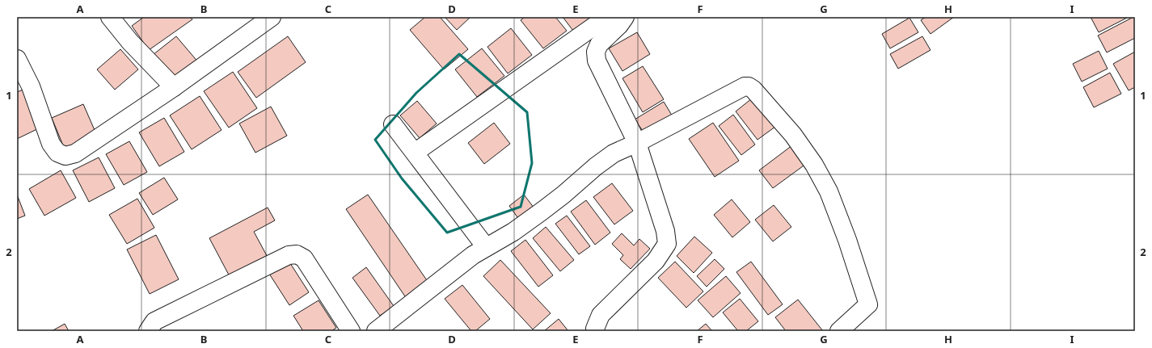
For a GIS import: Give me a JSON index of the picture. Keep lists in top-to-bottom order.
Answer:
{
  "grid": {
    "columns": [
      "A",
      "B",
      "C",
      "D",
      "E",
      "F",
      "G",
      "H",
      "I"
    ],
    "rows": ["1", "2"]
  }
}
